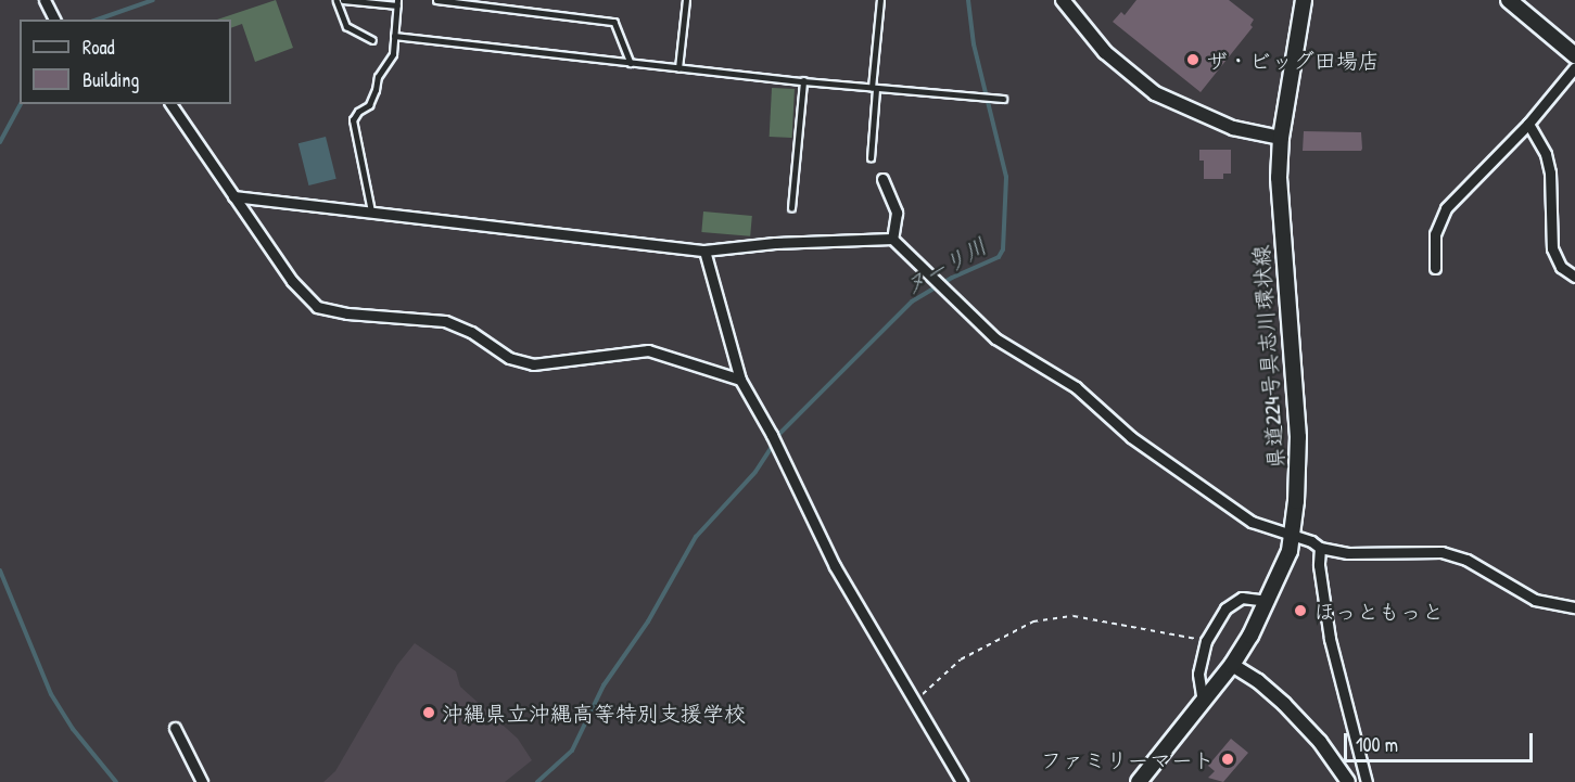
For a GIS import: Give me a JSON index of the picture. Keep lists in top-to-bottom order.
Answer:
{
  "streets": {
    "main road": ["県道224号具志川環状線"]
  },
  "water": ["ヌーリ川"],
  "places": [
    "ザ・ビッグ田場店",
    "ほっともっと",
    "沖縄県立沖縄高等特別支援学校",
    "ファミリーマート"
  ],
  "legend": ["Road", "Building"],
  "scale_bar": "100 m"
}
